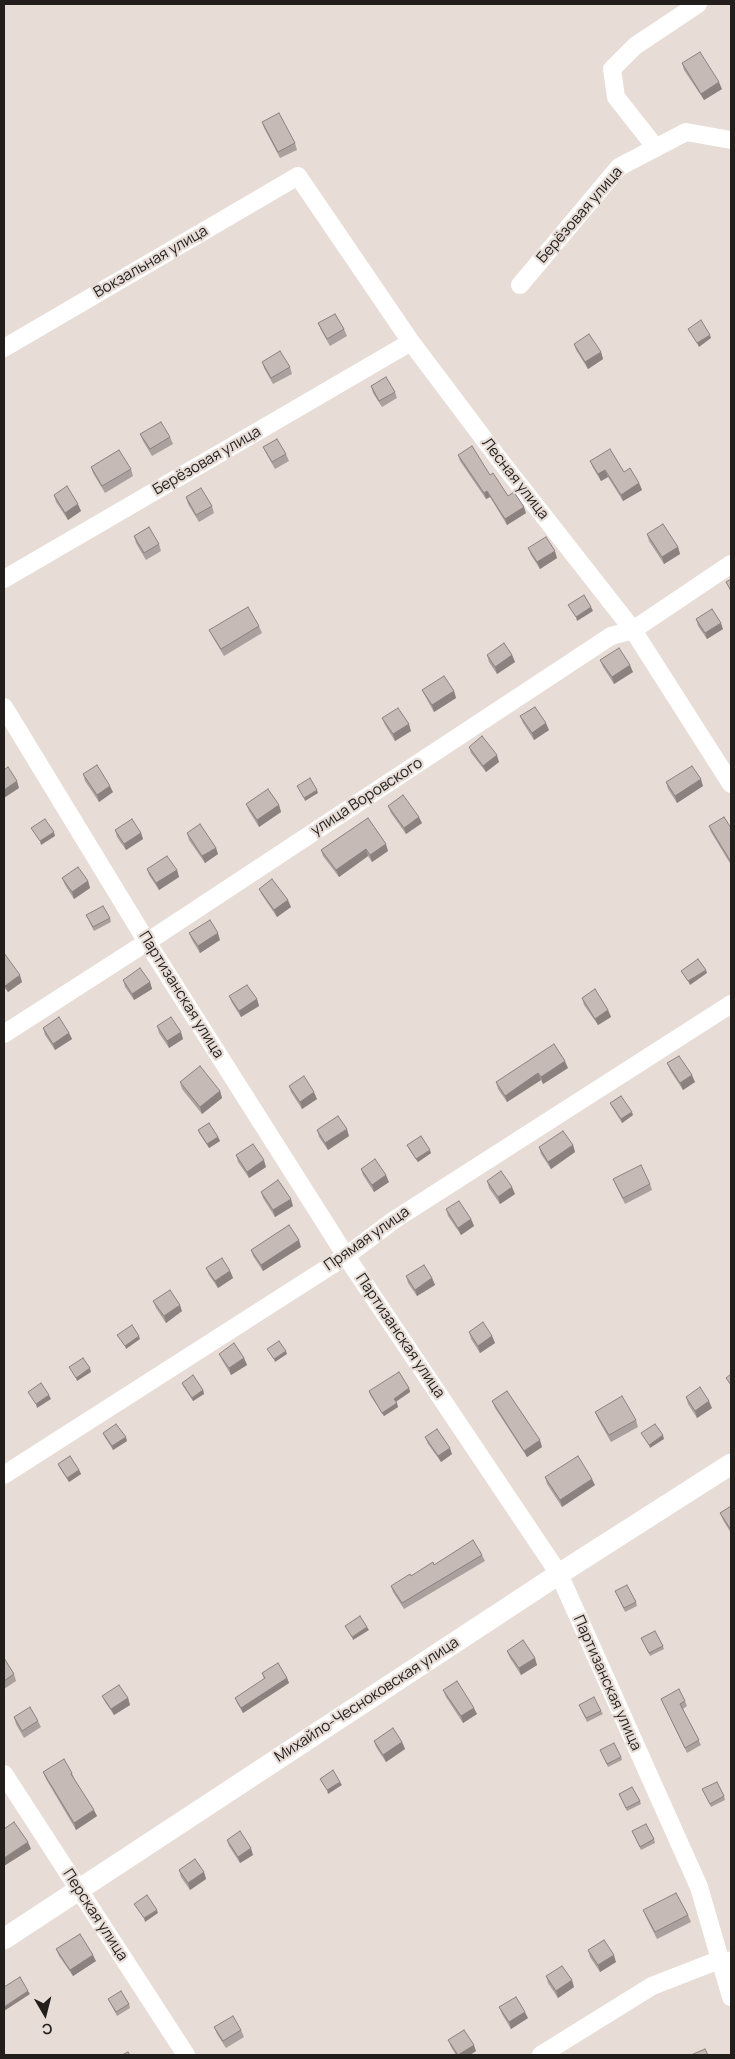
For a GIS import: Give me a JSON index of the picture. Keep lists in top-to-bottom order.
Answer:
{
  "streets": {
    "street": [
      "Берёзовая улица",
      "Вокзальная улица",
      "Лесная улица",
      "улица Воровского",
      "Партизанская улица",
      "Прямая улица",
      "Михайло-Чесноковская улица",
      "Перская улица"
    ]
  },
  "crossings": [
    ["Берёзовая улица", "Лесная улица"],
    ["Вокзальная улица", "Лесная улица"],
    ["Лесная улица", "улица Воровского"],
    ["улица Воровского", "Партизанская улица"],
    ["Партизанская улица", "Прямая улица"],
    ["Партизанская улица", "Михайло-Чесноковская улица"],
    ["Михайло-Чесноковская улица", "Перская улица"]
  ],
  "north": "bottom"
}
